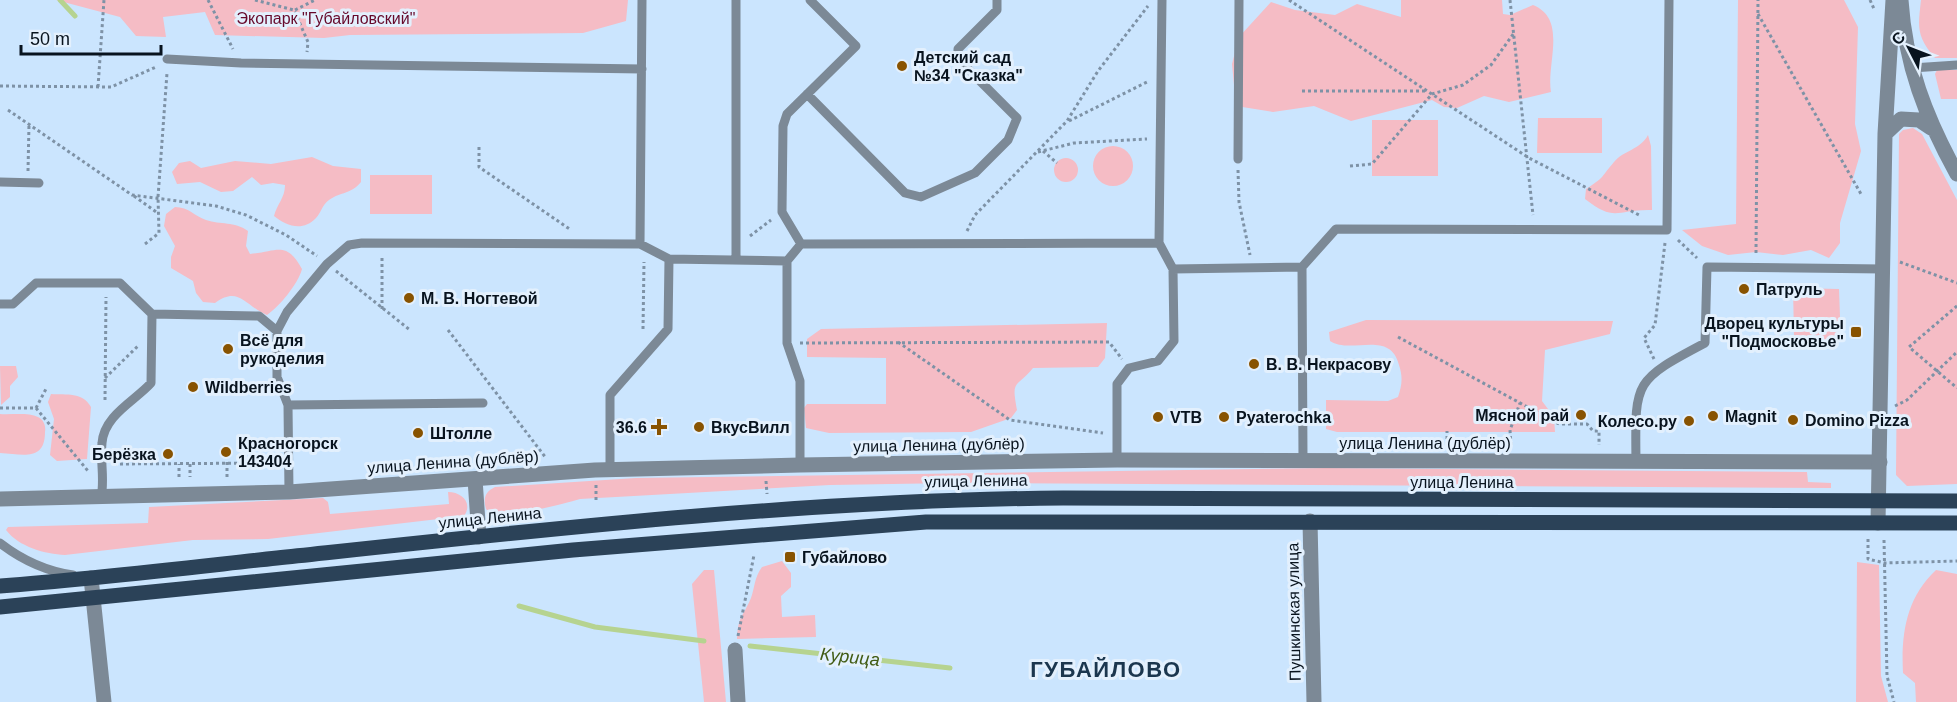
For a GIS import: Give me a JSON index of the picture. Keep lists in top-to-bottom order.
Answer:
{
  "streets": {
    "main road": ["улица Ленина"],
    "street": ["улица Ленина (дублёр)", "Пушкинская улица"]
  },
  "districts": ["ГУБАЙЛОВО"],
  "water": ["Курица"],
  "parks": ["Экопарк \"Губайловский\""],
  "places": {
    "other": [
      "Детский сад №34 \"Сказка\"",
      "Патруль",
      "М. В. Ногтевой",
      "Всё для рукоделия",
      "В. В. Некрасову",
      "Wildberries",
      "Мясной рай",
      "Magnit",
      "VTB",
      "Pyaterochka",
      "Domino Pizza",
      "Колесо.ру",
      "ВкусВилл",
      "Штолле",
      "Красногорск 143404",
      "Берёзка"
    ],
    "transit": ["Дворец культуры \"Подмосковье\"", "Губайлово"],
    "health": ["36.6"]
  },
  "scale_bar": "50 m",
  "north": "top left"
}
